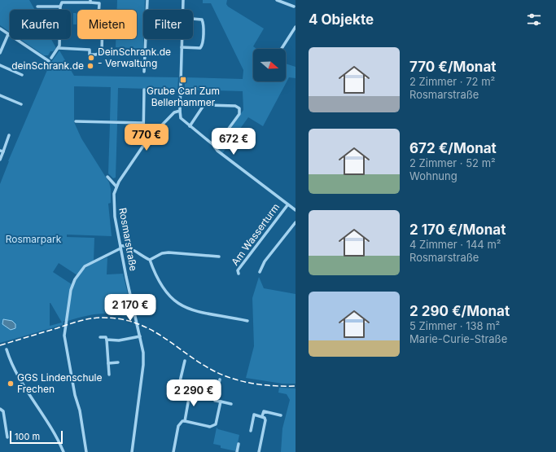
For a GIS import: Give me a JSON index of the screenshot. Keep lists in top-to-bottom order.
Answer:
{
  "streets": {
    "street": ["Am Wasserturm", "Rosmarstraße"]
  },
  "parks": ["Rosmarpark"],
  "places": {
    "other": ["DeinSchrank.de - Verwaltung", "deinSchrank.de", "GGS Lindenschule Frechen"],
    "transit": ["Grube Carl Zum Bellerhammer"]
  },
  "scale_bar": "100 m",
  "north": "right",
  "page": {
    "heading": "4 Objekte",
    "chip": ["Kaufen", "Mieten", "Filter"],
    "list": [
      {
        "name": "770 €/Monat",
        "note": "2 Zimmer · 72 m² · Rosmarstraße"
      },
      {
        "name": "672 €/Monat",
        "note": "2 Zimmer · 52 m² · Wohnung"
      },
      {
        "name": "2 170 €/Monat",
        "note": "4 Zimmer · 144 m² · Rosmarstraße"
      },
      {
        "name": "2 290 €/Monat",
        "note": "5 Zimmer · 138 m² · Marie-Curie-Straße"
      }
    ],
    "price": [
      "770 €",
      "672 €",
      "2 170 €",
      "2 290 €"
    ],
    "scale": "100 m"
  }
}
